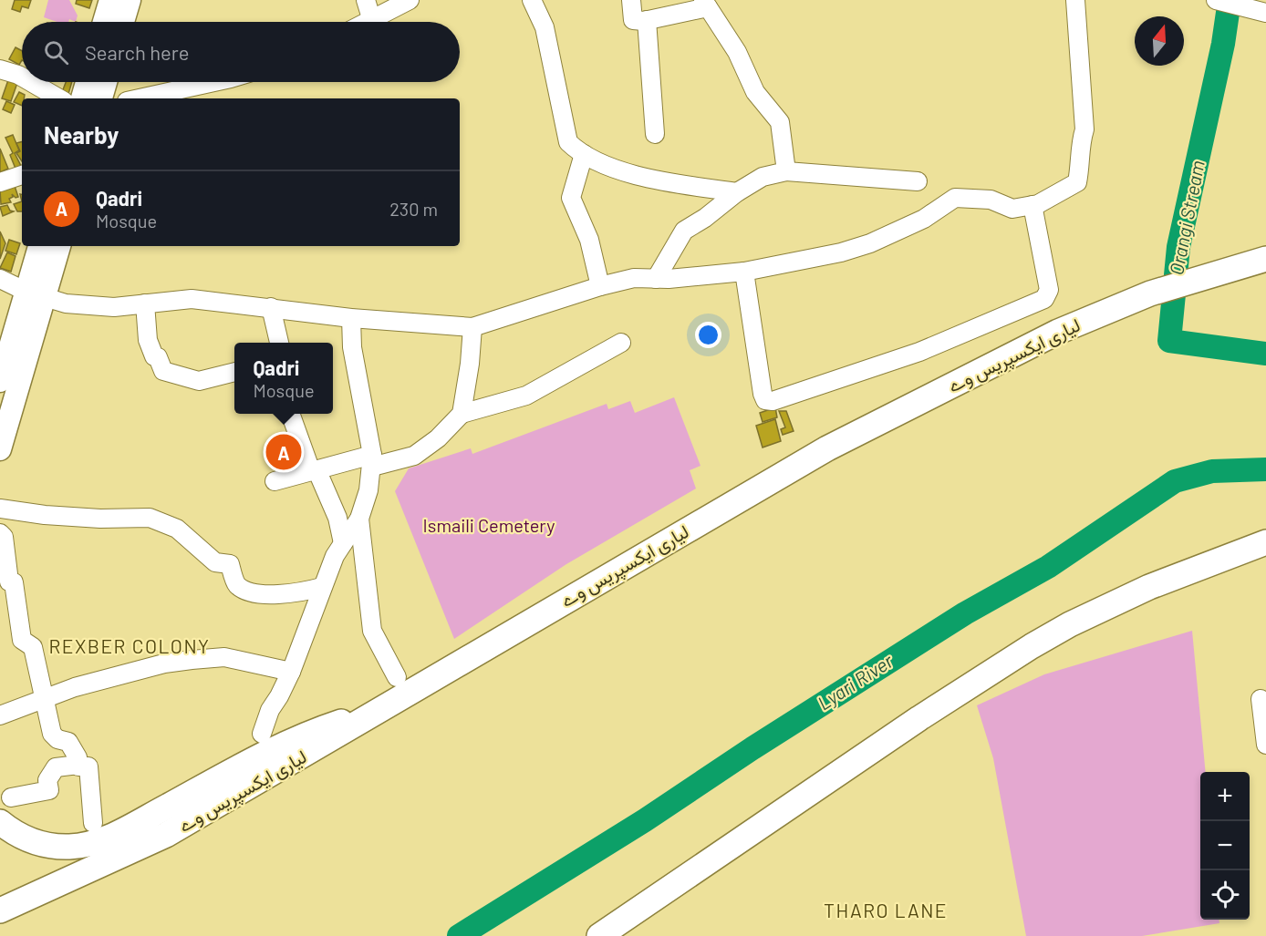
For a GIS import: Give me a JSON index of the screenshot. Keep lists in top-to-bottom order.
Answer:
{
  "streets": {
    "highway": ["لیاری ایکسپریس وے"]
  },
  "districts": ["REXBER COLONY", "THARO LANE"],
  "water": ["Orangi Stream", "Lyari River"],
  "parks": ["Ismaili Cemetery"],
  "north": "top",
  "page": {
    "search": "Search here",
    "heading": "Nearby",
    "list": [
      {
        "mark": "A",
        "name": "Qadri",
        "note": "Mosque",
        "value": "230 m"
      }
    ],
    "popup": ["Qadri", "Mosque"],
    "pins": "A",
    "map_buttons": ["+", "−"]
  }
}
